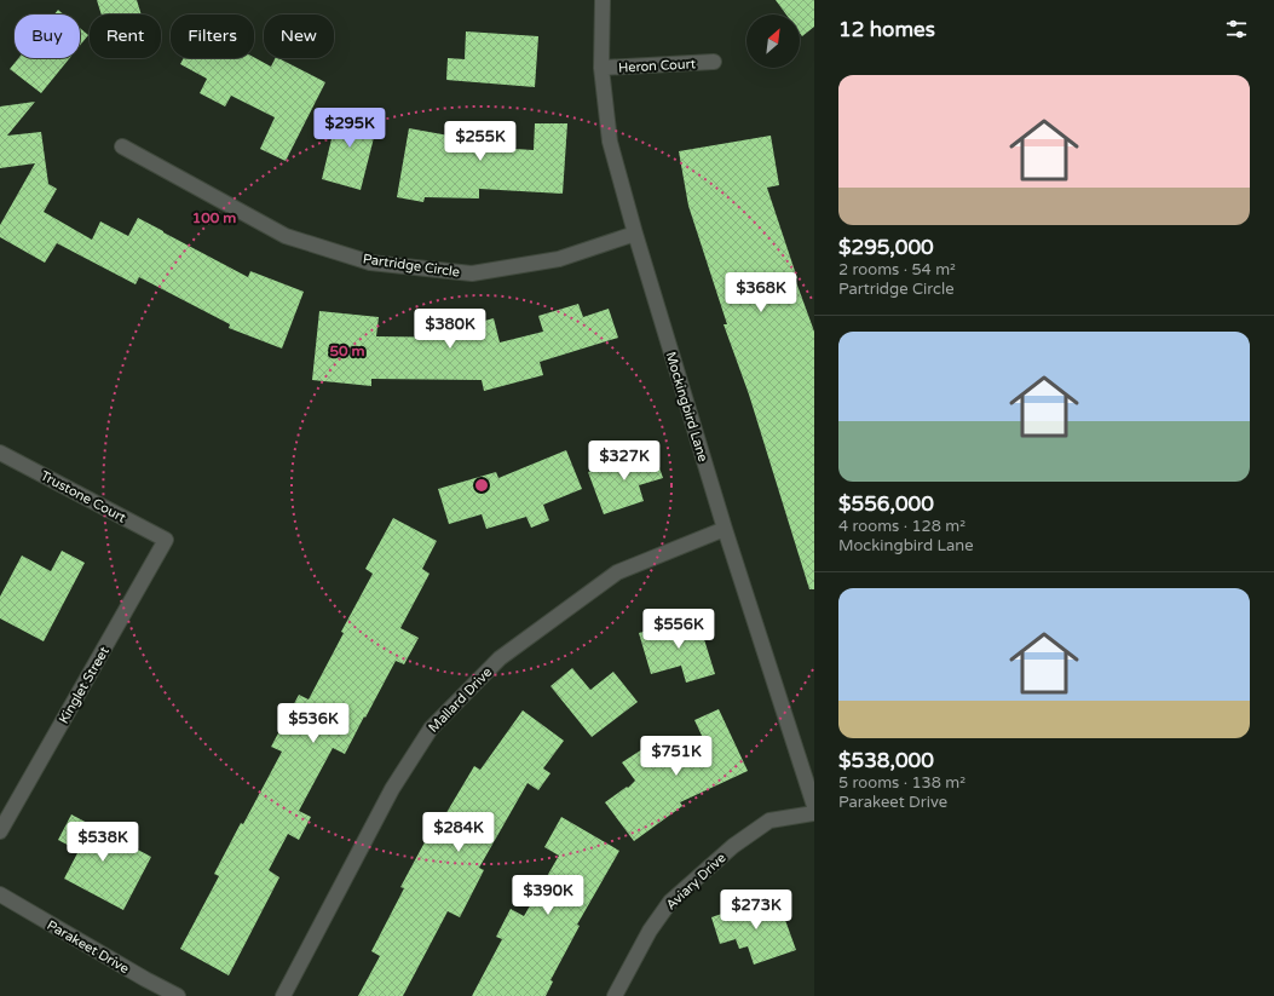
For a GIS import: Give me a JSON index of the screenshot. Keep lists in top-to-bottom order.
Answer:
{
  "streets": {
    "street": [
      "Heron Court",
      "Partridge Circle",
      "Mockingbird Lane",
      "Trustone Court",
      "Kinglet Street",
      "Mallard Drive",
      "Aviary Drive",
      "Parakeet Drive"
    ]
  },
  "crossings": [
    ["Heron Court", "Mockingbird Lane"],
    ["Partridge Circle", "Mockingbird Lane"],
    ["Mockingbird Lane", "Mallard Drive"],
    ["Trustone Court", "Kinglet Street"]
  ],
  "north": "top right",
  "page": {
    "heading": "12 homes",
    "chip": [
      "Buy",
      "Rent",
      "Filters",
      "New"
    ],
    "list": [
      {
        "name": "$295,000",
        "note": "2 rooms · 54 m² · Partridge Circle"
      },
      {
        "name": "$556,000",
        "note": "4 rooms · 128 m² · Mockingbird Lane"
      },
      {
        "name": "$538,000",
        "note": "5 rooms · 138 m² · Parakeet Drive"
      }
    ],
    "price": [
      "$295K",
      "$255K",
      "$368K",
      "$380K",
      "$327K",
      "$556K",
      "$536K",
      "$751K",
      "$284K",
      "$538K",
      "$390K",
      "$273K"
    ]
  },
  "rings": ["100 m", "50 m"]
}
